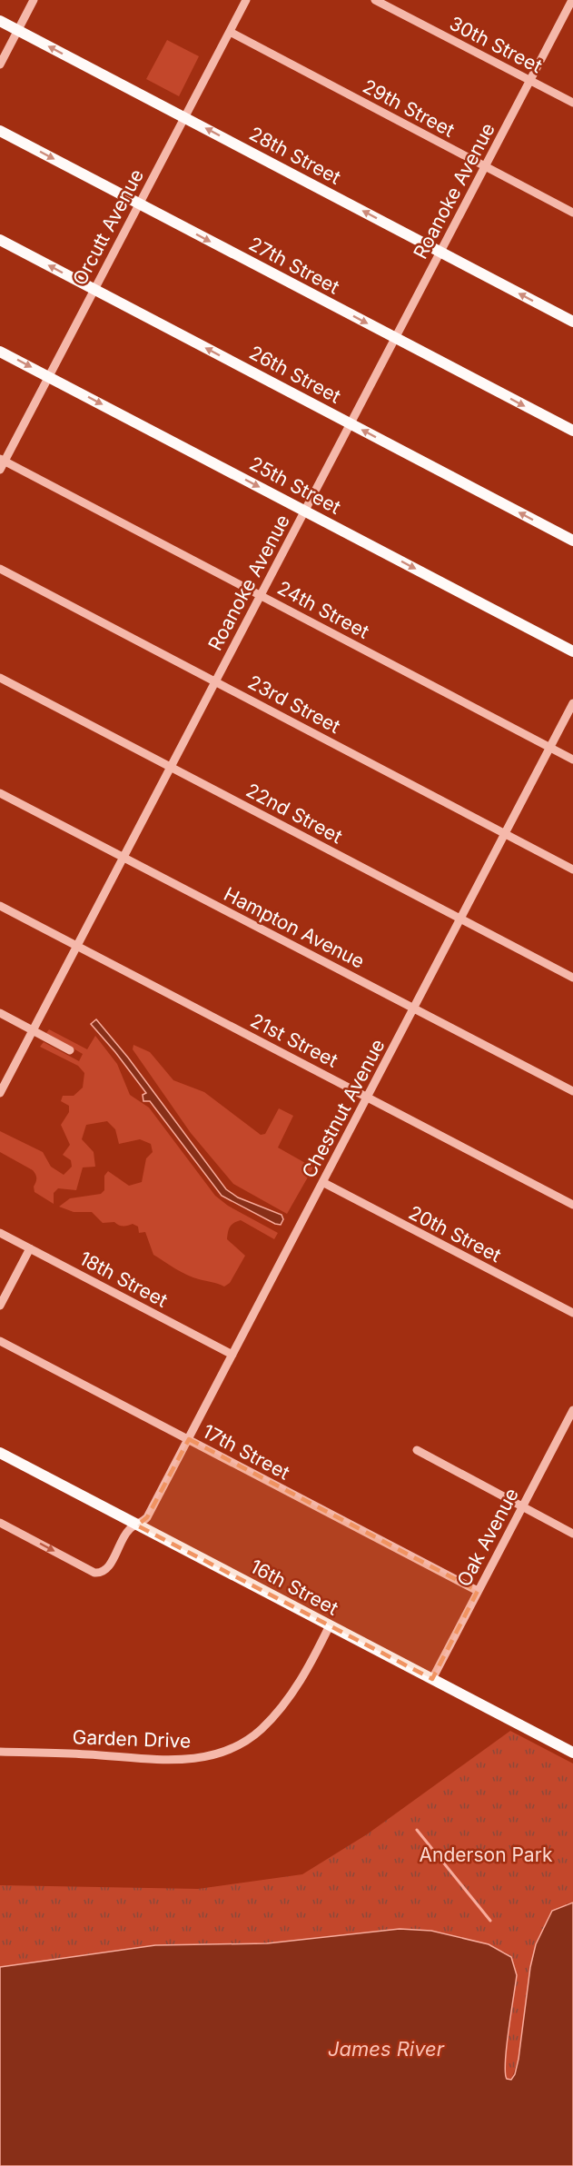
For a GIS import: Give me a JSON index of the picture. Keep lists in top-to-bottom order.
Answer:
{
  "streets": {
    "main road": [
      "28th Street",
      "27th Street",
      "26th Street",
      "25th Street",
      "16th Street"
    ],
    "street": [
      "30th Street",
      "29th Street",
      "Roanoke Avenue",
      "Orcutt Avenue",
      "24th Street",
      "23rd Street",
      "22nd Street",
      "Hampton Avenue",
      "21st Street",
      "Chestnut Avenue",
      "20th Street",
      "18th Street",
      "17th Street",
      "Oak Avenue",
      "Garden Drive"
    ]
  },
  "crossings": [
    ["30th Street", "Roanoke Avenue"],
    ["29th Street", "Roanoke Avenue"],
    ["29th Street", "Orcutt Avenue"],
    ["28th Street", "Roanoke Avenue"],
    ["28th Street", "Orcutt Avenue"],
    ["Roanoke Avenue", "27th Street"],
    ["Roanoke Avenue", "26th Street"],
    ["Roanoke Avenue", "25th Street"],
    ["Roanoke Avenue", "24th Street"],
    ["Roanoke Avenue", "23rd Street"],
    ["Roanoke Avenue", "22nd Street"],
    ["Roanoke Avenue", "Hampton Avenue"],
    ["Roanoke Avenue", "21st Street"],
    ["Orcutt Avenue", "27th Street"],
    ["Orcutt Avenue", "26th Street"],
    ["Orcutt Avenue", "25th Street"],
    ["Orcutt Avenue", "24th Street"],
    ["24th Street", "Chestnut Avenue"],
    ["23rd Street", "Chestnut Avenue"],
    ["22nd Street", "Chestnut Avenue"],
    ["Hampton Avenue", "Chestnut Avenue"],
    ["21st Street", "Chestnut Avenue"],
    ["Chestnut Avenue", "20th Street"],
    ["Chestnut Avenue", "18th Street"],
    ["Chestnut Avenue", "17th Street"],
    ["Chestnut Avenue", "16th Street"],
    ["17th Street", "Oak Avenue"],
    ["Oak Avenue", "16th Street"],
    ["16th Street", "Garden Drive"]
  ],
  "one_way": [
    "28th Street",
    "27th Street",
    "26th Street",
    "25th Street"
  ],
  "water": ["James River"],
  "parks": ["Anderson Park"]
}
